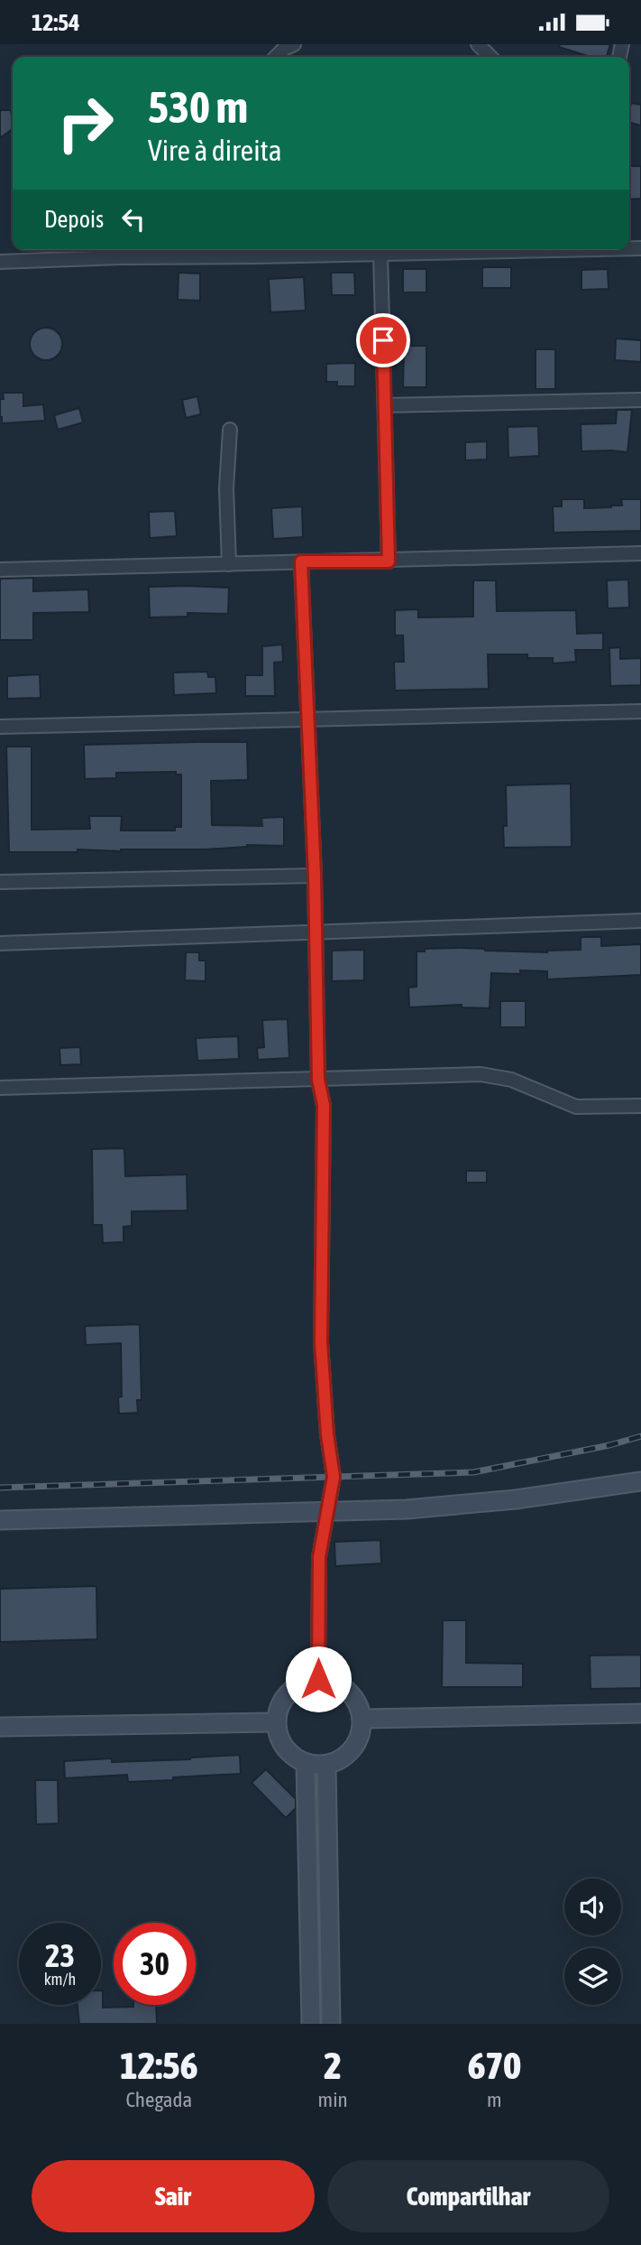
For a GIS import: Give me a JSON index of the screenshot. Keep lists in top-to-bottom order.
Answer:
{
  "page": {
    "status": "12:54",
    "turn": ["530 m", "Vire à direita"],
    "then": "Depois",
    "speed": "23 km/h",
    "limit": "30",
    "eta": [
      "12:56",
      "Chegada",
      "2",
      "min",
      "670",
      "m"
    ],
    "buttons": ["Sair", "Compartilhar"]
  }
}
